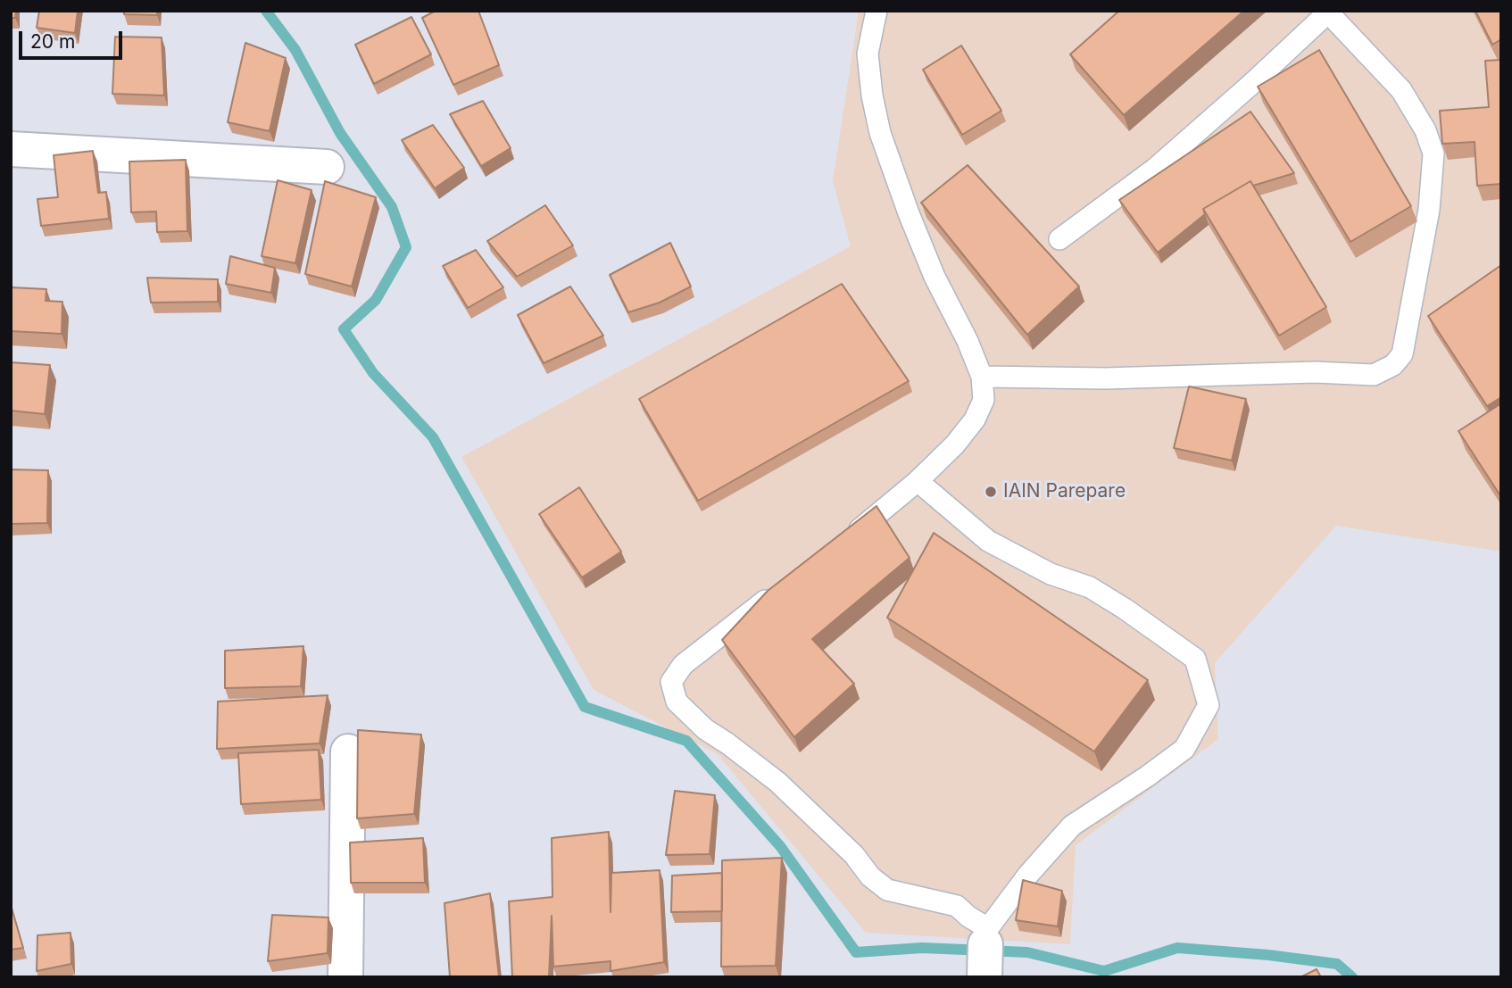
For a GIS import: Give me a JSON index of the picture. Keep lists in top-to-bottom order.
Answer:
{
  "places": ["IAIN Parepare"],
  "scale_bar": "20 m"
}
